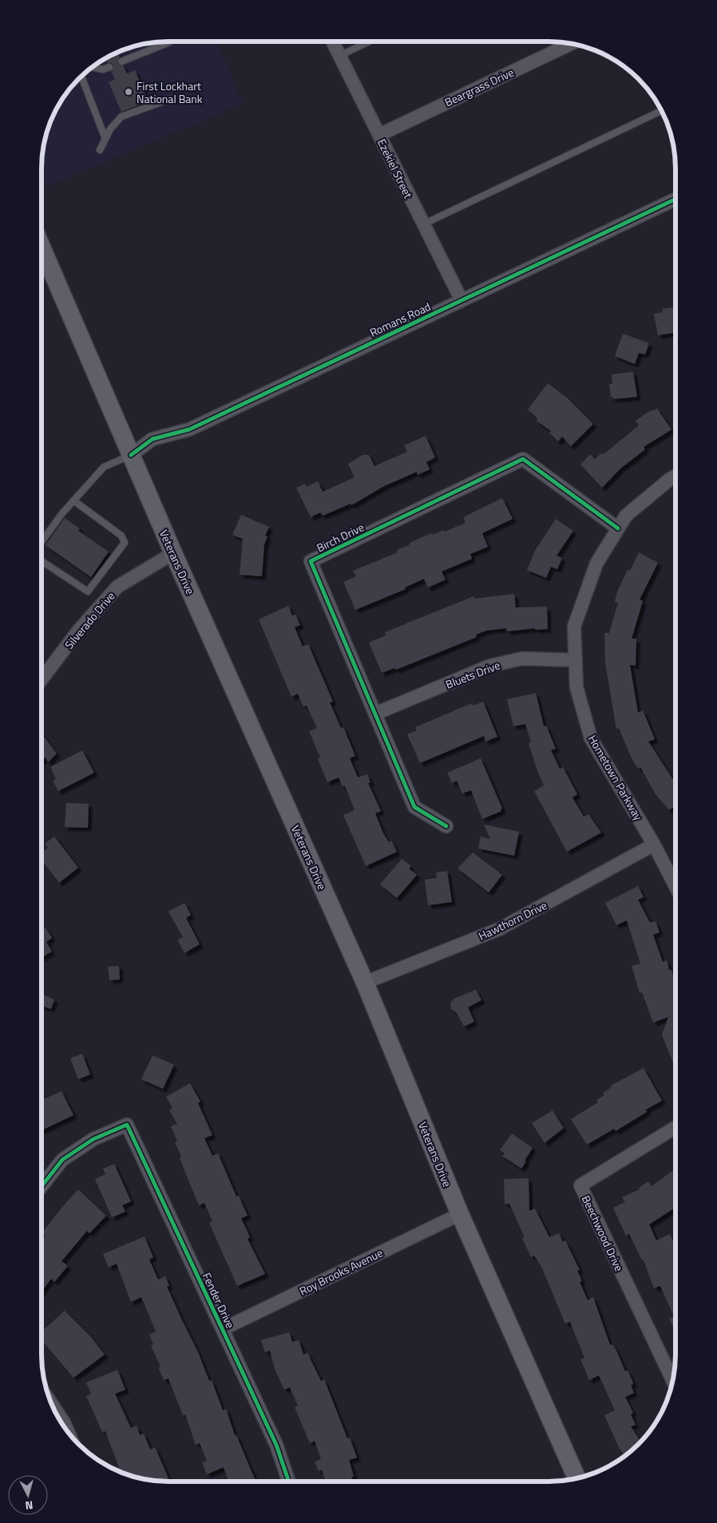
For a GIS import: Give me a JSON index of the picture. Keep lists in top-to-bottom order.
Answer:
{
  "streets": {
    "main road": ["Veterans Drive"],
    "street": [
      "Beargrass Drive",
      "Ezekiel Street",
      "Romans Road",
      "Birch Drive",
      "Silverado Drive",
      "Bluets Drive",
      "Hometown Parkway",
      "Hawthorn Drive",
      "Beechwood Drive",
      "Roy Brooks Avenue",
      "Fender Drive"
    ]
  },
  "crossings": [
    ["Beargrass Drive", "Ezekiel Street"],
    ["Ezekiel Street", "Romans Road"],
    ["Romans Road", "Veterans Drive"],
    ["Birch Drive", "Bluets Drive"],
    ["Birch Drive", "Hometown Parkway"],
    ["Veterans Drive", "Silverado Drive"],
    ["Veterans Drive", "Hawthorn Drive"],
    ["Veterans Drive", "Roy Brooks Avenue"],
    ["Bluets Drive", "Hometown Parkway"],
    ["Hometown Parkway", "Hawthorn Drive"],
    ["Roy Brooks Avenue", "Fender Drive"]
  ],
  "places": ["First Lockhart National Bank"],
  "north": "bottom"
}
